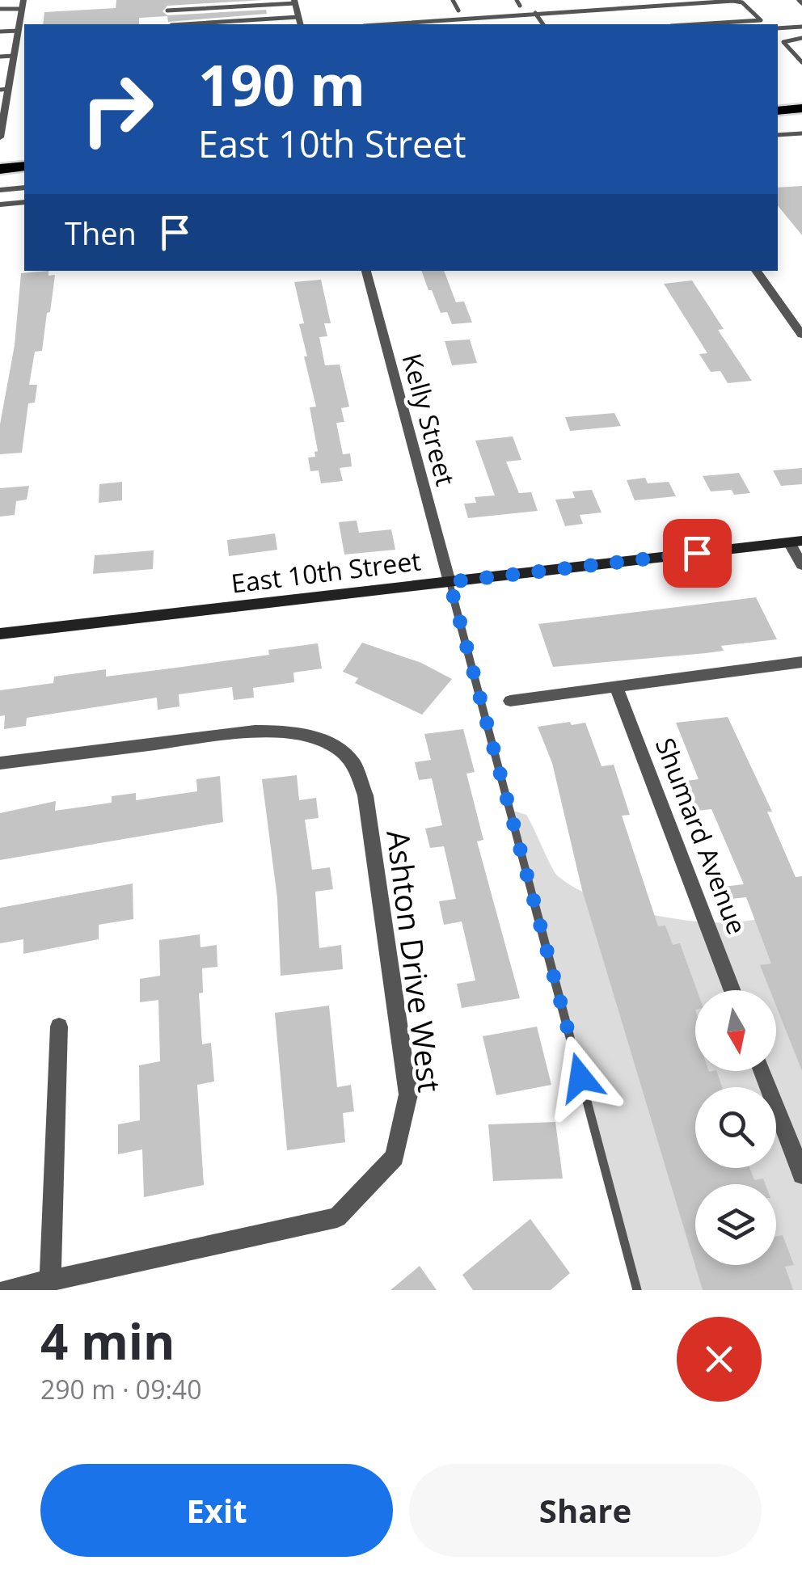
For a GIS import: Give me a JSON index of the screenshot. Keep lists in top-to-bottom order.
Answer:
{
  "streets": {
    "street": [
      "Kelly Street",
      "East 10th Street",
      "Shumard Avenue",
      "Ashton Drive West"
    ]
  },
  "crossings": [
    ["Kelly Street", "East 10th Street"]
  ],
  "north": "bottom",
  "page": {
    "turn": ["190 m", "East 10th Street"],
    "then": "Then",
    "heading": ["4 min", "290 m · 09:40"],
    "buttons": ["Exit", "Share"]
  }
}
